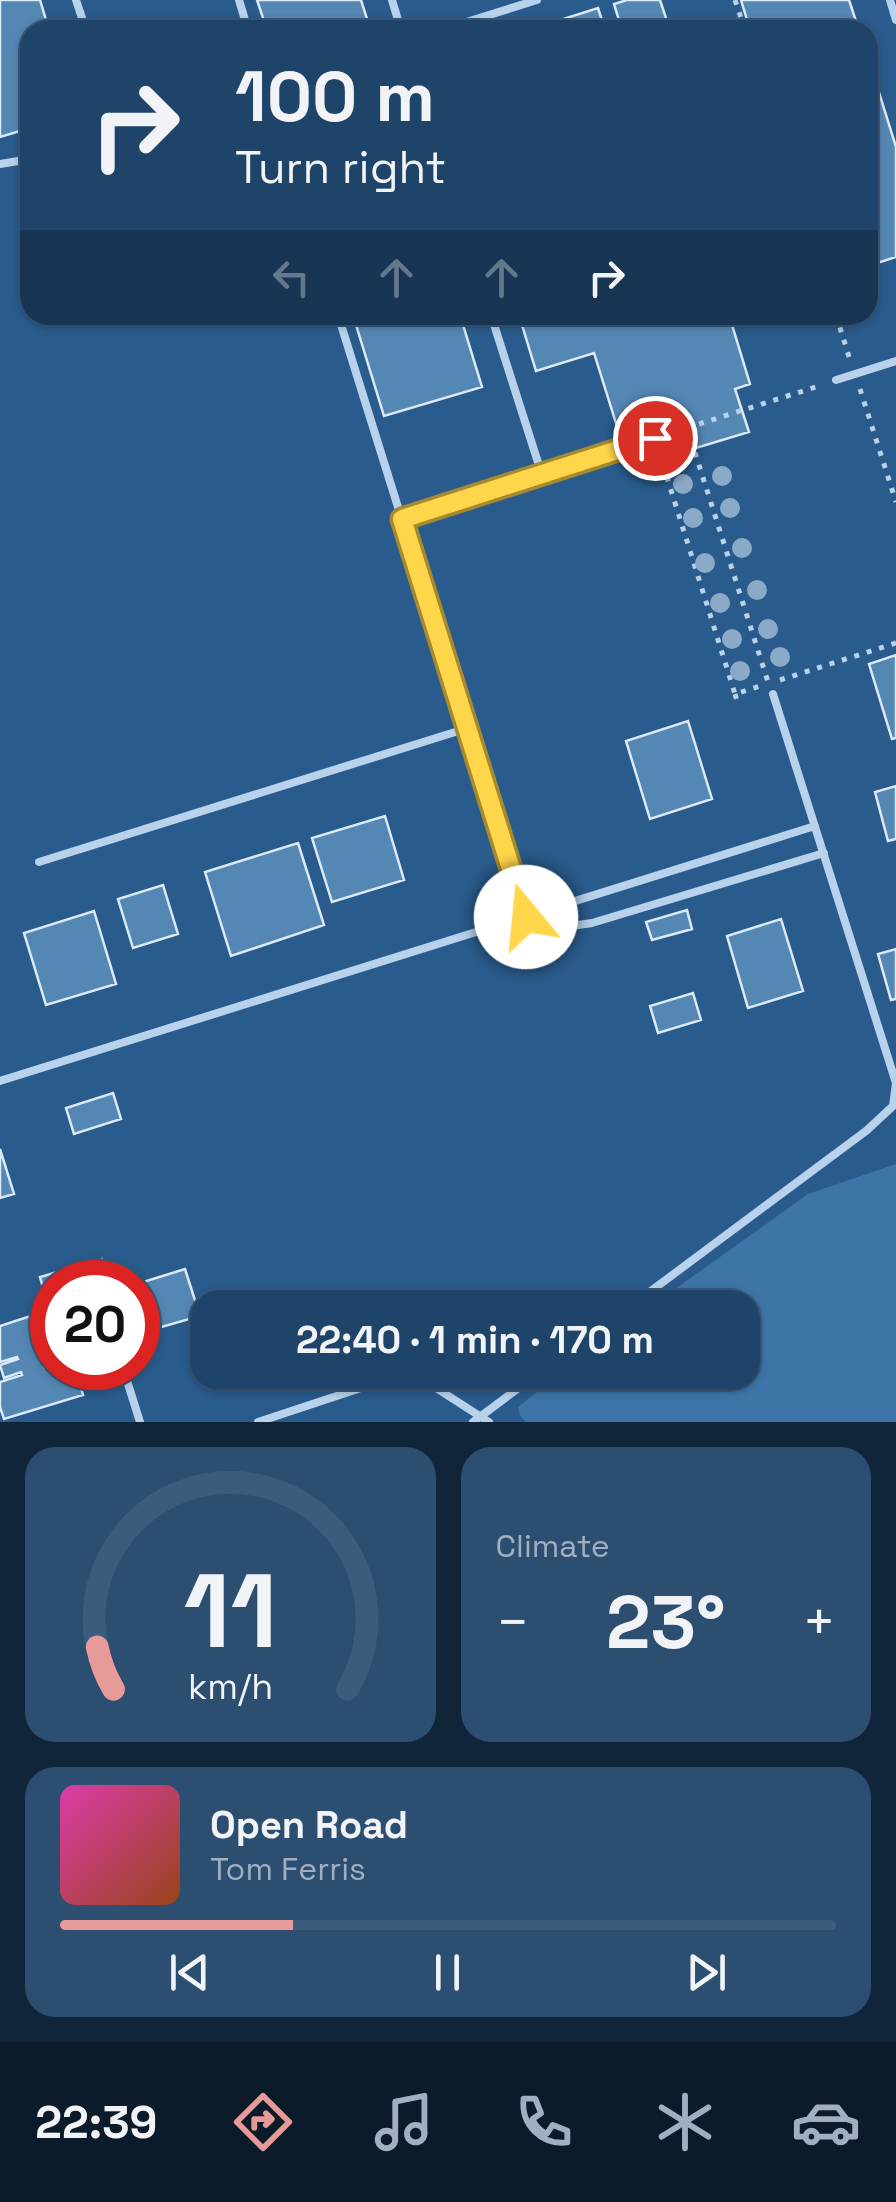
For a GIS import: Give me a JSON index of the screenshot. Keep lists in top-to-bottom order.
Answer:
{
  "page": {
    "turn": ["100 m", "Turn right"],
    "limit": "20",
    "trip": "22:40 · 1 min · 170 m",
    "tile": "Climate",
    "heat": ["−", "23°", "+"],
    "song": ["Open Road", "Tom Ferris"],
    "tabs": "22:39",
    "gauge": ["11", "km/h"]
  }
}
